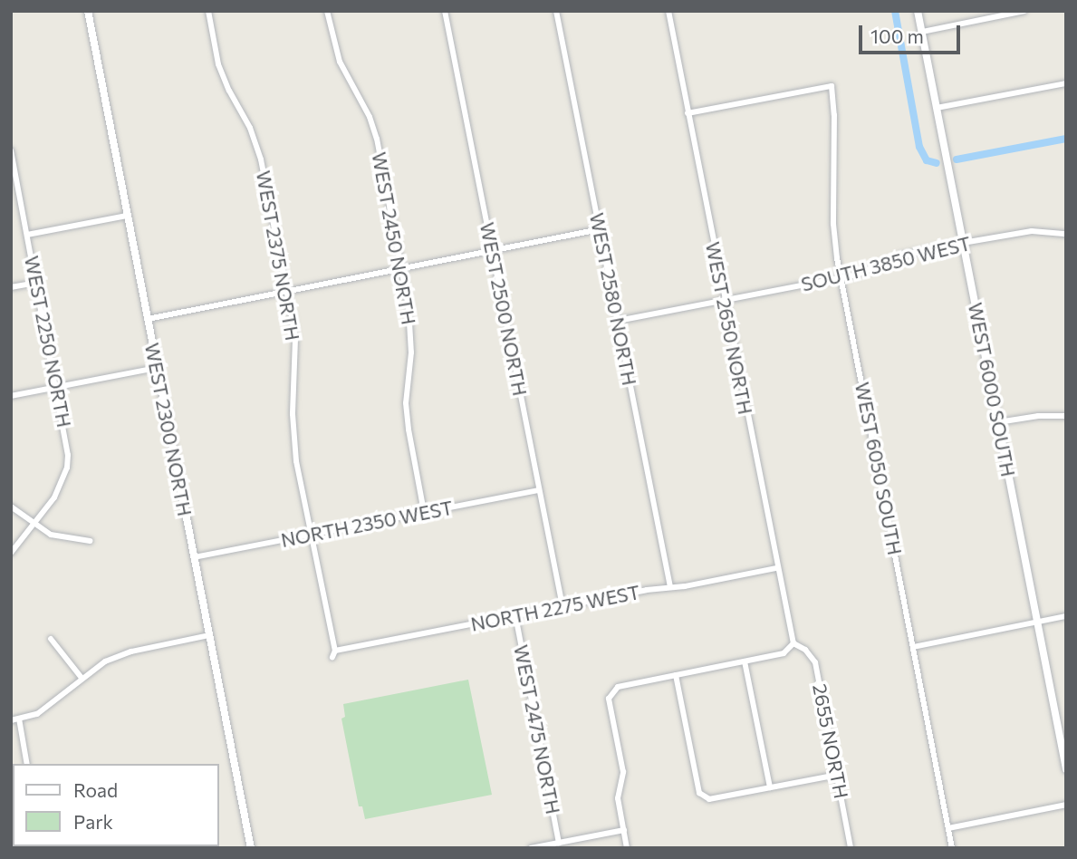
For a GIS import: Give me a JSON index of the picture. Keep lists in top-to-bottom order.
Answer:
{
  "streets": {
    "street": [
      "WEST 2450 NORTH",
      "WEST 2375 NORTH",
      "SOUTH 3850 WEST",
      "WEST 2580 NORTH",
      "WEST 2500 NORTH",
      "WEST 2650 NORTH",
      "WEST 2250 NORTH",
      "WEST 6000 SOUTH",
      "WEST 2300 NORTH",
      "WEST 6050 SOUTH",
      "NORTH 2350 WEST",
      "NORTH 2275 WEST",
      "WEST 2475 NORTH",
      "2655 NORTH"
    ]
  },
  "crossings": [
    ["WEST 2450 NORTH", "NORTH 2350 WEST"],
    ["WEST 2375 NORTH", "NORTH 2350 WEST"],
    ["WEST 2375 NORTH", "NORTH 2275 WEST"],
    ["SOUTH 3850 WEST", "WEST 2580 NORTH"],
    ["SOUTH 3850 WEST", "WEST 2650 NORTH"],
    ["SOUTH 3850 WEST", "WEST 6000 SOUTH"],
    ["SOUTH 3850 WEST", "WEST 6050 SOUTH"],
    ["WEST 2580 NORTH", "NORTH 2275 WEST"],
    ["WEST 2500 NORTH", "NORTH 2350 WEST"],
    ["WEST 2500 NORTH", "NORTH 2275 WEST"],
    ["WEST 2650 NORTH", "WEST 6050 SOUTH"],
    ["WEST 2650 NORTH", "NORTH 2275 WEST"],
    ["WEST 2650 NORTH", "2655 NORTH"],
    ["WEST 2300 NORTH", "NORTH 2350 WEST"],
    ["NORTH 2275 WEST", "WEST 2475 NORTH"]
  ],
  "legend": ["Road", "Park"],
  "scale_bar": "100 m"
}
